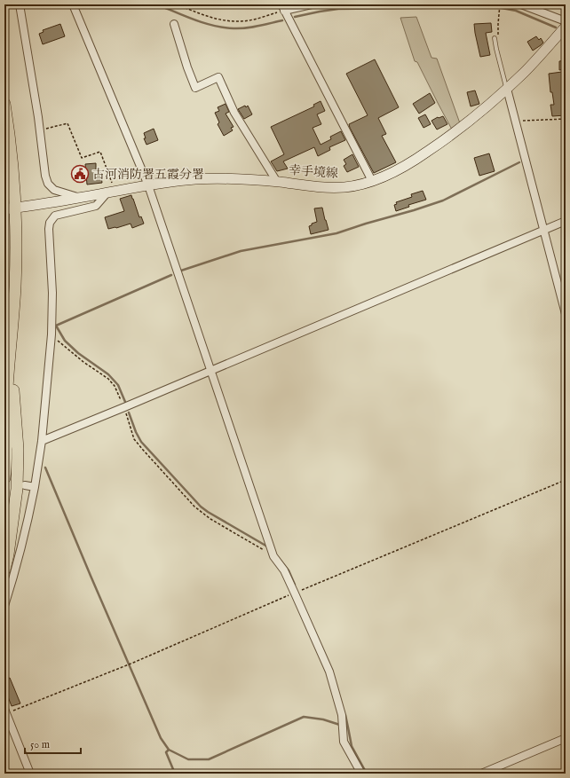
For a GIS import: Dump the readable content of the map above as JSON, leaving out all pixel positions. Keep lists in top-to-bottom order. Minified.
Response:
{"streets":{"main road":["幸手境線"]},"places":{"public building":["古河消防署五霞分署"]},"scale_bar":"50 m"}
